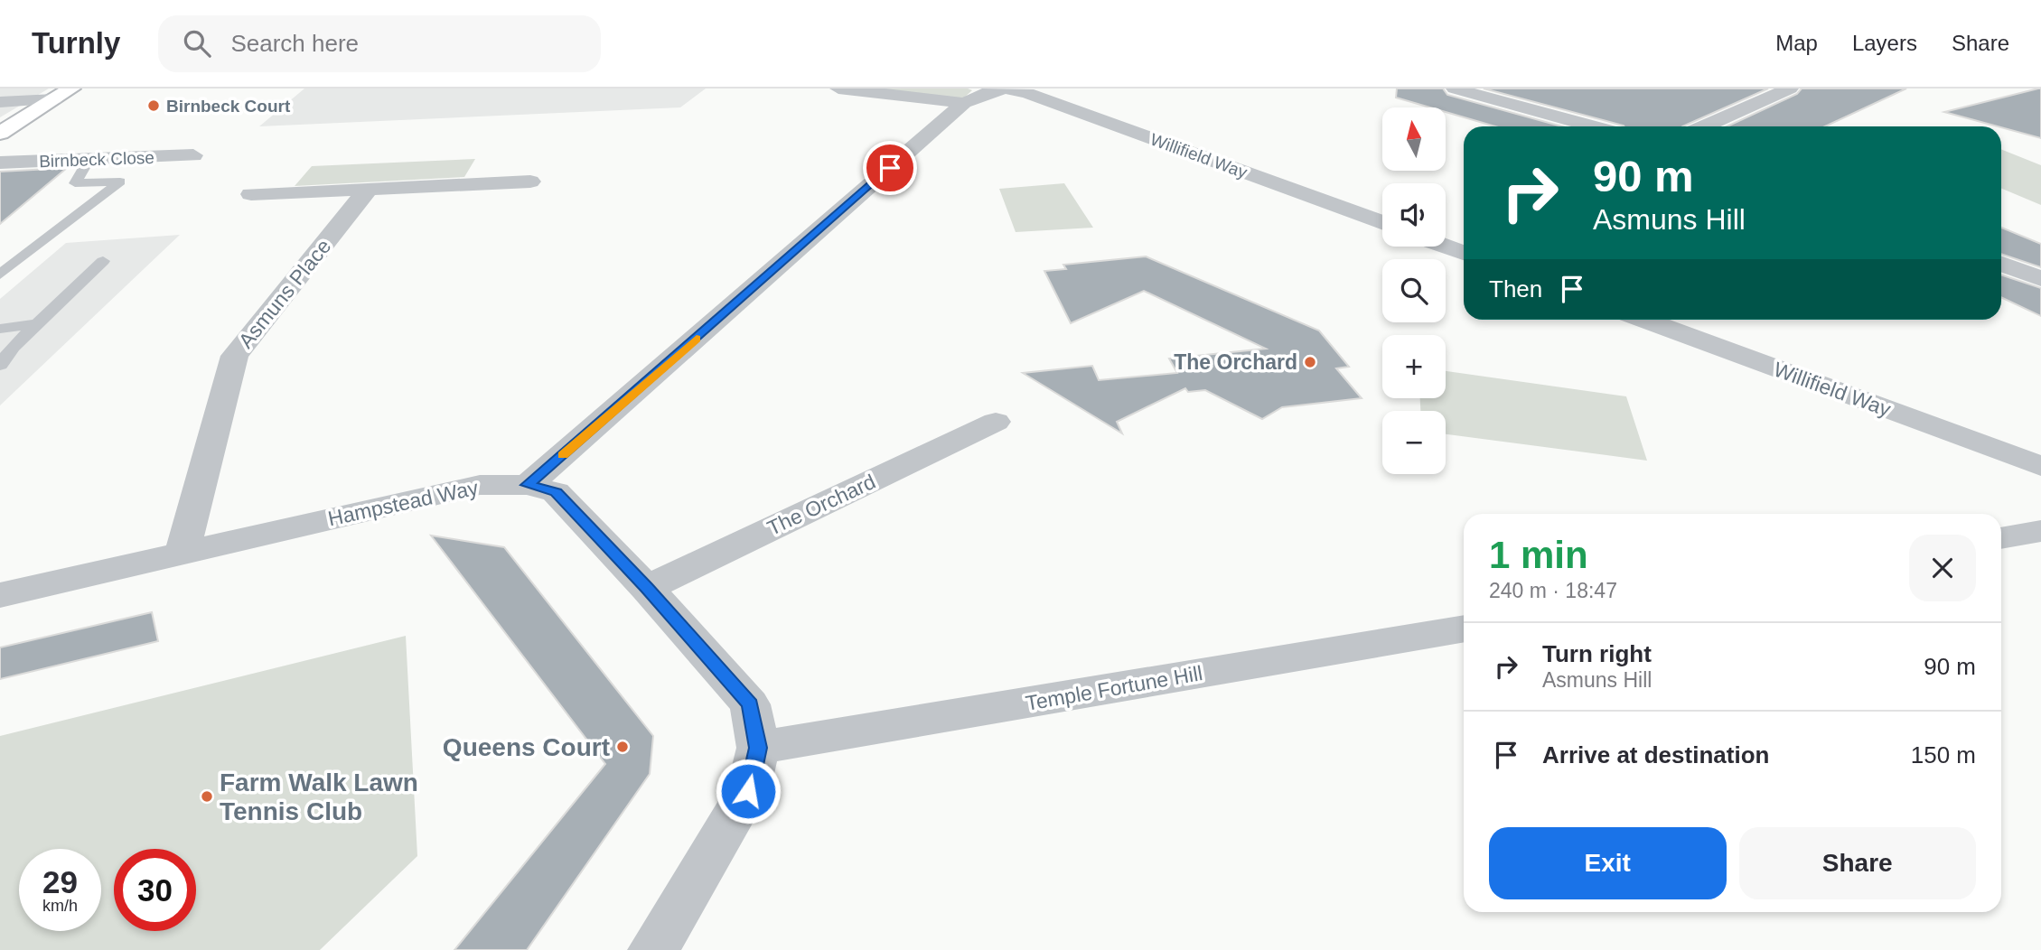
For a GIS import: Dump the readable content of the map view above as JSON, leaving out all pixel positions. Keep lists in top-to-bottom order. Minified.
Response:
{"streets":{"street":["Willifield Way","Birnbeck Close","Asmuns Place","Hampstead Way","The Orchard","Temple Fortune Hill"]},"crossings":[["Asmuns Place","Hampstead Way"],["Hampstead Way","The Orchard"],["Hampstead Way","Temple Fortune Hill"]],"places":["Birnbeck Court","The Orchard","Queens Court","Farm Walk Lawn Tennis Club"],"north":"top","page":{"header":"Turnly","search":"Search here","nav":["Map","Layers","Share"],"map_buttons":["+","−"],"turn":["90 m","Asmuns Hill"],"then":"Then","heading":["1 min","240 m · 18:47"],"list":[{"name":"Turn right","note":"Asmuns Hill","value":"90 m"},{"name":"Arrive at destination","value":"150 m"}],"buttons":["Exit","Share"],"speed":"29 km/h","limit":"30"}}
